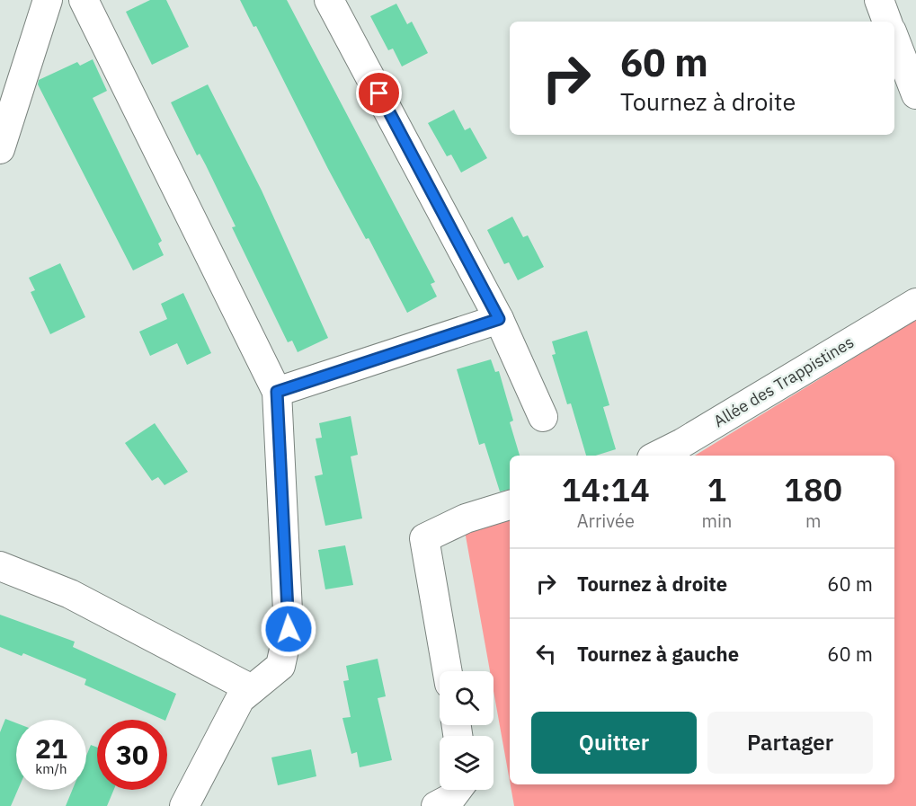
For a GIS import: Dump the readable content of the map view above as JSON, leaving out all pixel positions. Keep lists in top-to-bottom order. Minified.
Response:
{"streets":{"street":["Allée des Trappistines"]},"page":{"turn":["60 m","Tournez à droite"],"eta":["14:14","Arrivée","1","min","180","m"],"list":[{"name":"Tournez à droite","value":"60 m"},{"name":"Tournez à gauche","value":"60 m"}],"buttons":["Quitter","Partager"],"speed":"21 km/h","limit":"30"}}
